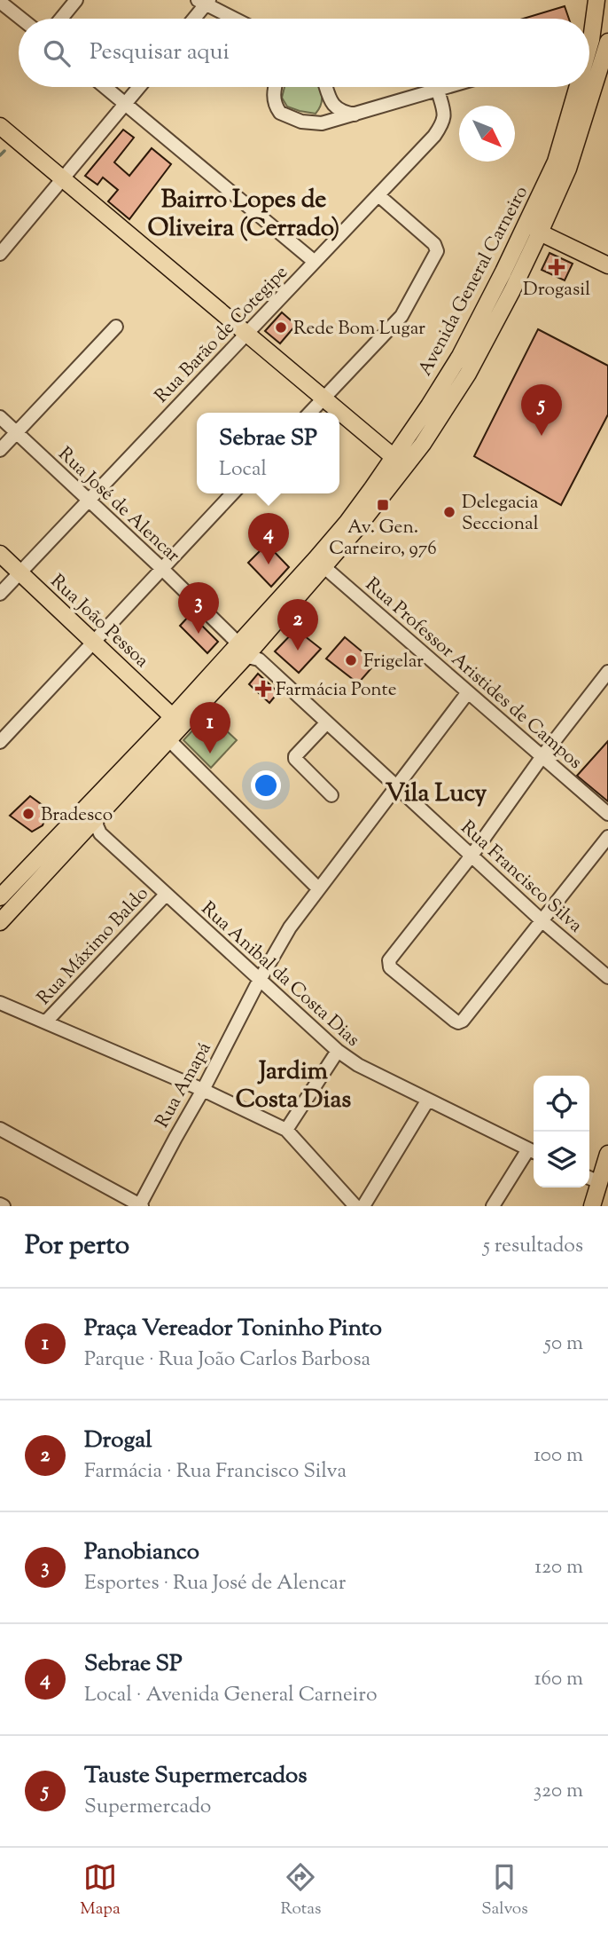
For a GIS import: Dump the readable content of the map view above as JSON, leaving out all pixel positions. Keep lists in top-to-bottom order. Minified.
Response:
{"streets":{"main road":["Avenida General Carneiro","Rua João Pessoa"],"street":["Rua Barão de Cotegipe","Rua José de Alencar","Rua Professor Aristides de Campos","Rua Francisco Silva","Rua Máximo Baldo","Rua Anibal da Costa Dias","Rua Amapá"]},"crossings":[["Avenida General Carneiro","Rua José de Alencar"],["Avenida General Carneiro","Rua João Pessoa"],["Avenida General Carneiro","Rua Professor Aristides de Campos"],["Avenida General Carneiro","Rua Francisco Silva"],["Avenida General Carneiro","Rua Anibal da Costa Dias"],["Rua Barão de Cotegipe","Rua José de Alencar"],["Rua Barão de Cotegipe","Rua João Pessoa"],["Rua José de Alencar","Rua Francisco Silva"],["Rua Professor Aristides de Campos","Rua Amapá"],["Rua Francisco Silva","Rua Amapá"],["Rua Máximo Baldo","Rua Anibal da Costa Dias"],["Rua Anibal da Costa Dias","Rua Amapá"]],"districts":["Bairro Lopes de Oliveira (Cerrado)","Vila Lucy","Jardim Costa Dias"],"places":{"health":["Drogasil","Farmácia Ponte"],"other":["Rede Bom Lugar","Delegacia Seccional","Frigelar","Bradesco"],"transit":["Av. Gen. Carneiro, 976"]},"north":"bottom right","page":{"search":"Pesquisar aqui","pins":["5","4","3","2","1"],"popup":["Sebrae SP","Local"],"heading":["Por perto","5 resultados"],"list":[{"mark":"1","name":"Praça Vereador Toninho Pinto","note":"Parque · Rua João Carlos Barbosa","value":"50 m"},{"mark":"2","name":"Drogal","note":"Farmácia · Rua Francisco Silva","value":"100 m"},{"mark":"3","name":"Panobianco","note":"Esportes · Rua José de Alencar","value":"120 m"},{"mark":"4","name":"Sebrae SP","note":"Local · Avenida General Carneiro","value":"160 m"},{"mark":"5","name":"Tauste Supermercados","note":"Supermercado","value":"320 m"}],"nav":["Mapa","Rotas","Salvos"]}}
